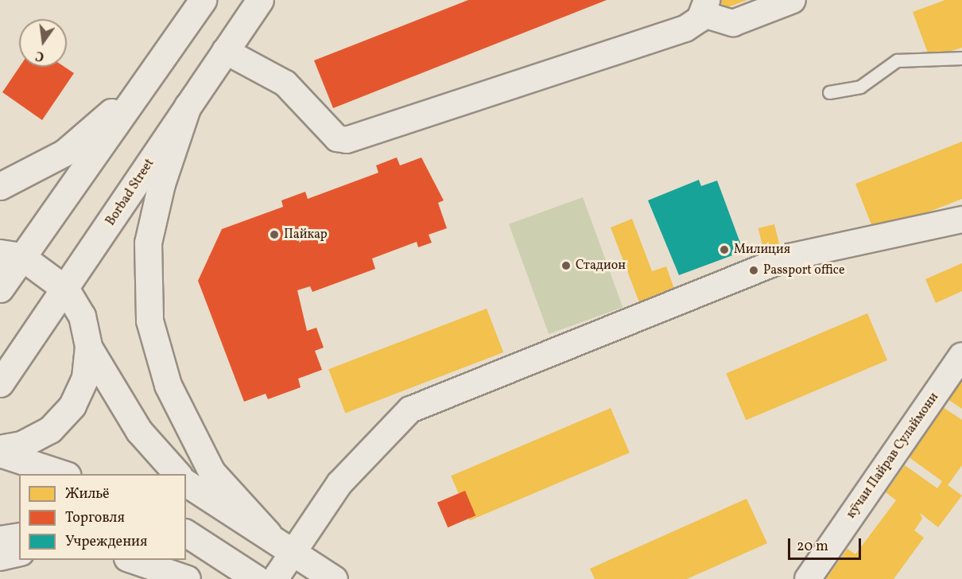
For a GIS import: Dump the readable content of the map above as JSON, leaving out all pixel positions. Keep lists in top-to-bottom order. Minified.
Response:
{"streets":{"main road":["Borbad Street"],"street":["кӯчаи Пайрав Сулаймони"]},"places":["Пайкар","Милиция","Стадион","Passport office"],"legend":["Жильё","Торговля","Учреждения"],"scale_bar":"20 m","north":"bottom"}
